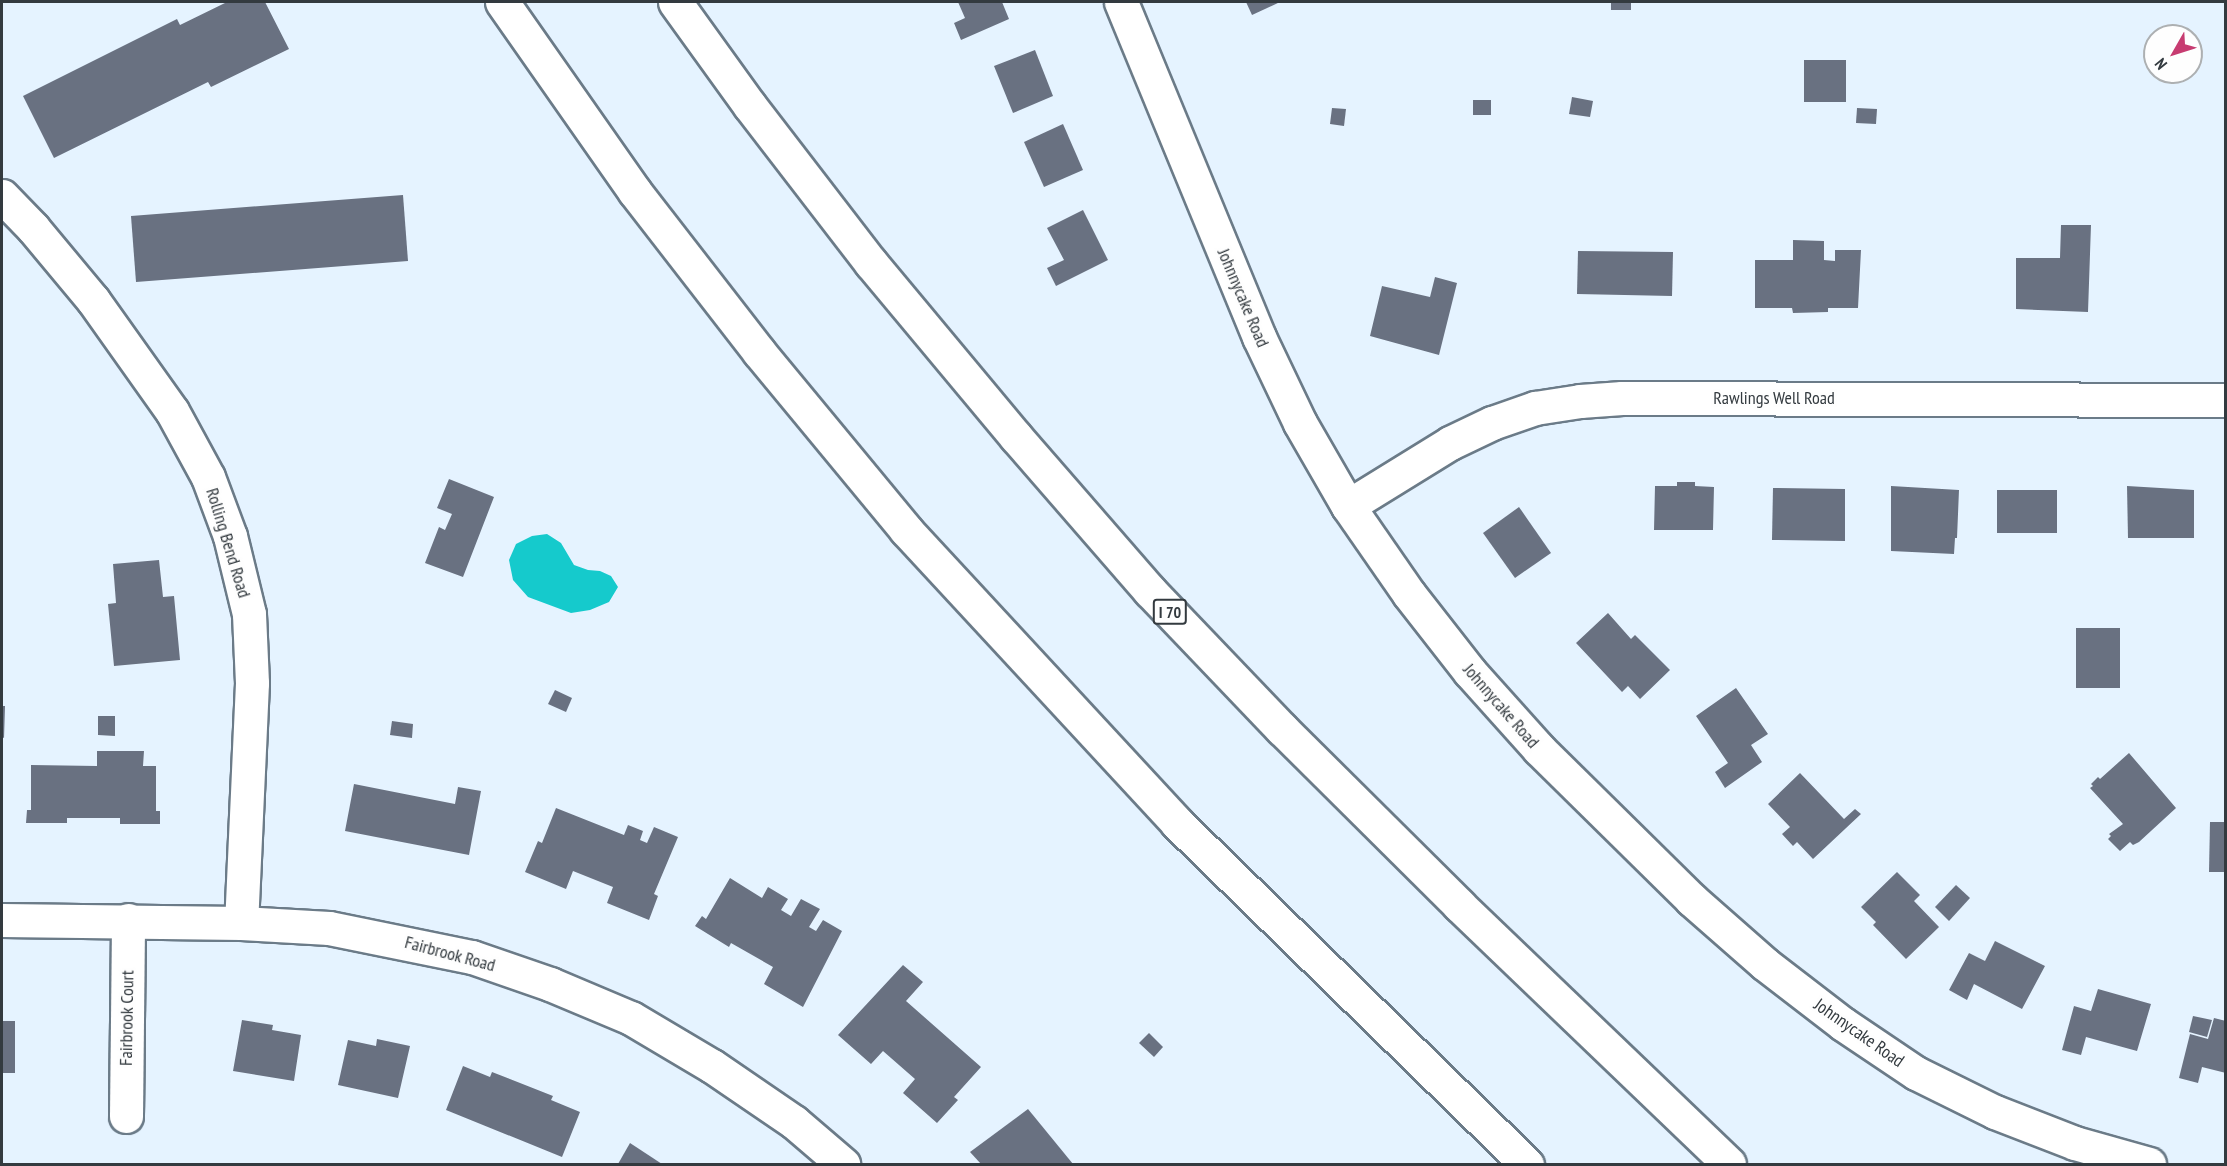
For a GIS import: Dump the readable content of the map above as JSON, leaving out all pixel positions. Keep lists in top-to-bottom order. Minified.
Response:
{"streets":{"main road":["Johnnycake Road","Rawlings Well Road","Rolling Bend Road","I 70","Fairbrook Road","Fairbrook Court"]},"crossings":[["Johnnycake Road","Rawlings Well Road"],["Rolling Bend Road","Fairbrook Road"],["Fairbrook Road","Fairbrook Court"]],"north":"bottom left"}
